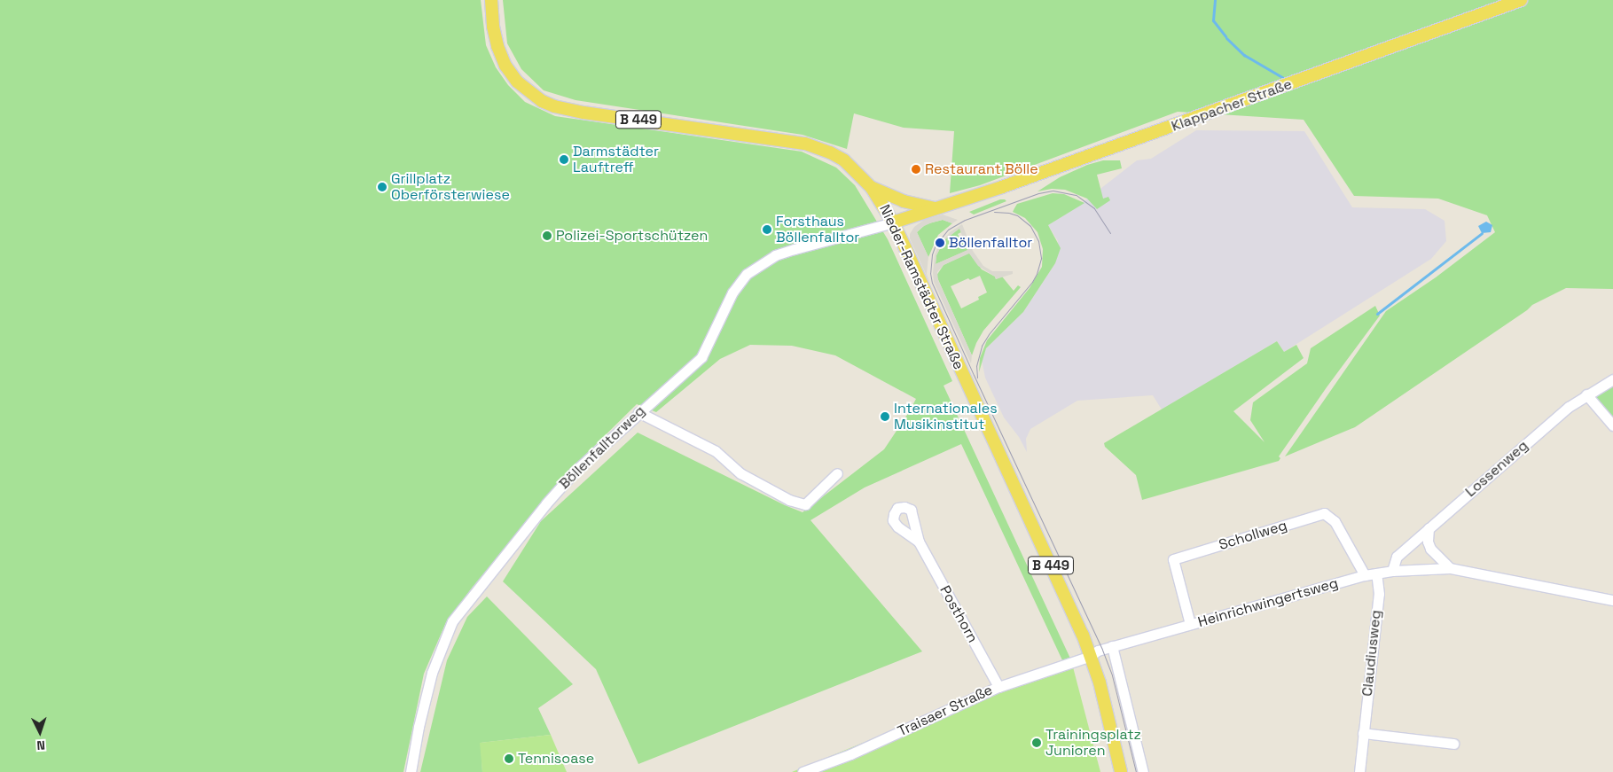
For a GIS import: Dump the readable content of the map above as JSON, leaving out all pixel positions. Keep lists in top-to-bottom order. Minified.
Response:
{"streets":{"main road":["Klappacher Straße","B 449","Nieder-Ramstädter Straße"],"street":["Böllenfalltorweg","Lossenweg","Schollweg","Heinrichwingertsweg","Posthorn","Claudiusweg","Traisaer Straße"]},"crossings":[["Klappacher Straße","Nieder-Ramstädter Straße"],["Klappacher Straße","Böllenfalltorweg"],["Nieder-Ramstädter Straße","Böllenfalltorweg"],["Nieder-Ramstädter Straße","Heinrichwingertsweg"],["Nieder-Ramstädter Straße","Traisaer Straße"],["Lossenweg","Heinrichwingertsweg"],["Schollweg","Heinrichwingertsweg"],["Heinrichwingertsweg","Claudiusweg"],["Heinrichwingertsweg","Traisaer Straße"],["Posthorn","Traisaer Straße"]],"places":["Darmstädter Lauftreff","Restaurant Bölle","Grillplatz Oberförsterwiese","Forsthaus Böllenfalltor","Polizei-Sportschützen","Böllenfalltor","Internationales Musikinstitut","Trainingsplatz Junioren","Tennisoase"],"north":"bottom"}
